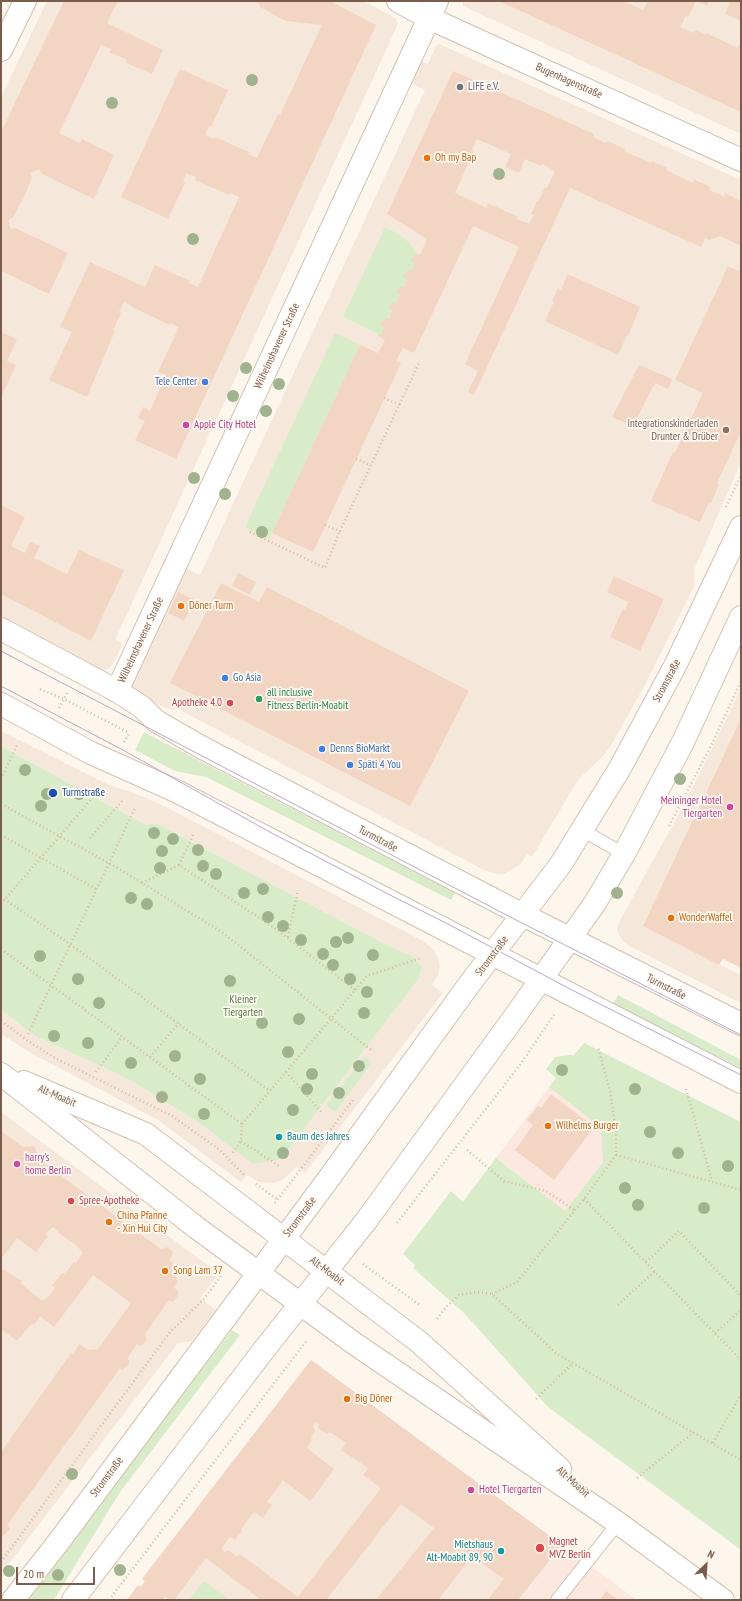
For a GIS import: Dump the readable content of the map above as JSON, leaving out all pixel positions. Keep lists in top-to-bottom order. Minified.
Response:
{"streets":{"main road":["Bugenhagenstraße","Wilhelmshavener Straße","Stromstraße","Turmstraße","Alt-Moabit"]},"crossings":[["Bugenhagenstraße","Wilhelmshavener Straße"],["Wilhelmshavener Straße","Turmstraße"],["Stromstraße","Turmstraße"],["Stromstraße","Alt-Moabit"]],"parks":["Kleiner Tiergarten"],"places":["LIFE e.V.","Oh my Bap","Tele Center","Apple City Hotel","Integrationskinderladen Drunter & Drüber","Döner Turm","Go Asia","all inclusive Fitness Berlin-Moabit","Apotheke 4.0","Denns BioMarkt","Späti 4 You","Turmstraße","Meininger Hotel Tiergarten","WonderWaffel","Wilhelms Burger","Baum des Jahres","harry's home Berlin","Spree-Apotheke","China Pfanne - Xin Hui City","Song Lam 37","Big Döner","Hotel Tiergarten","Magnet MVZ Berlin","Mietshaus Alt-Moabit 89, 90"],"scale_bar":"20 m","north":"top right"}
